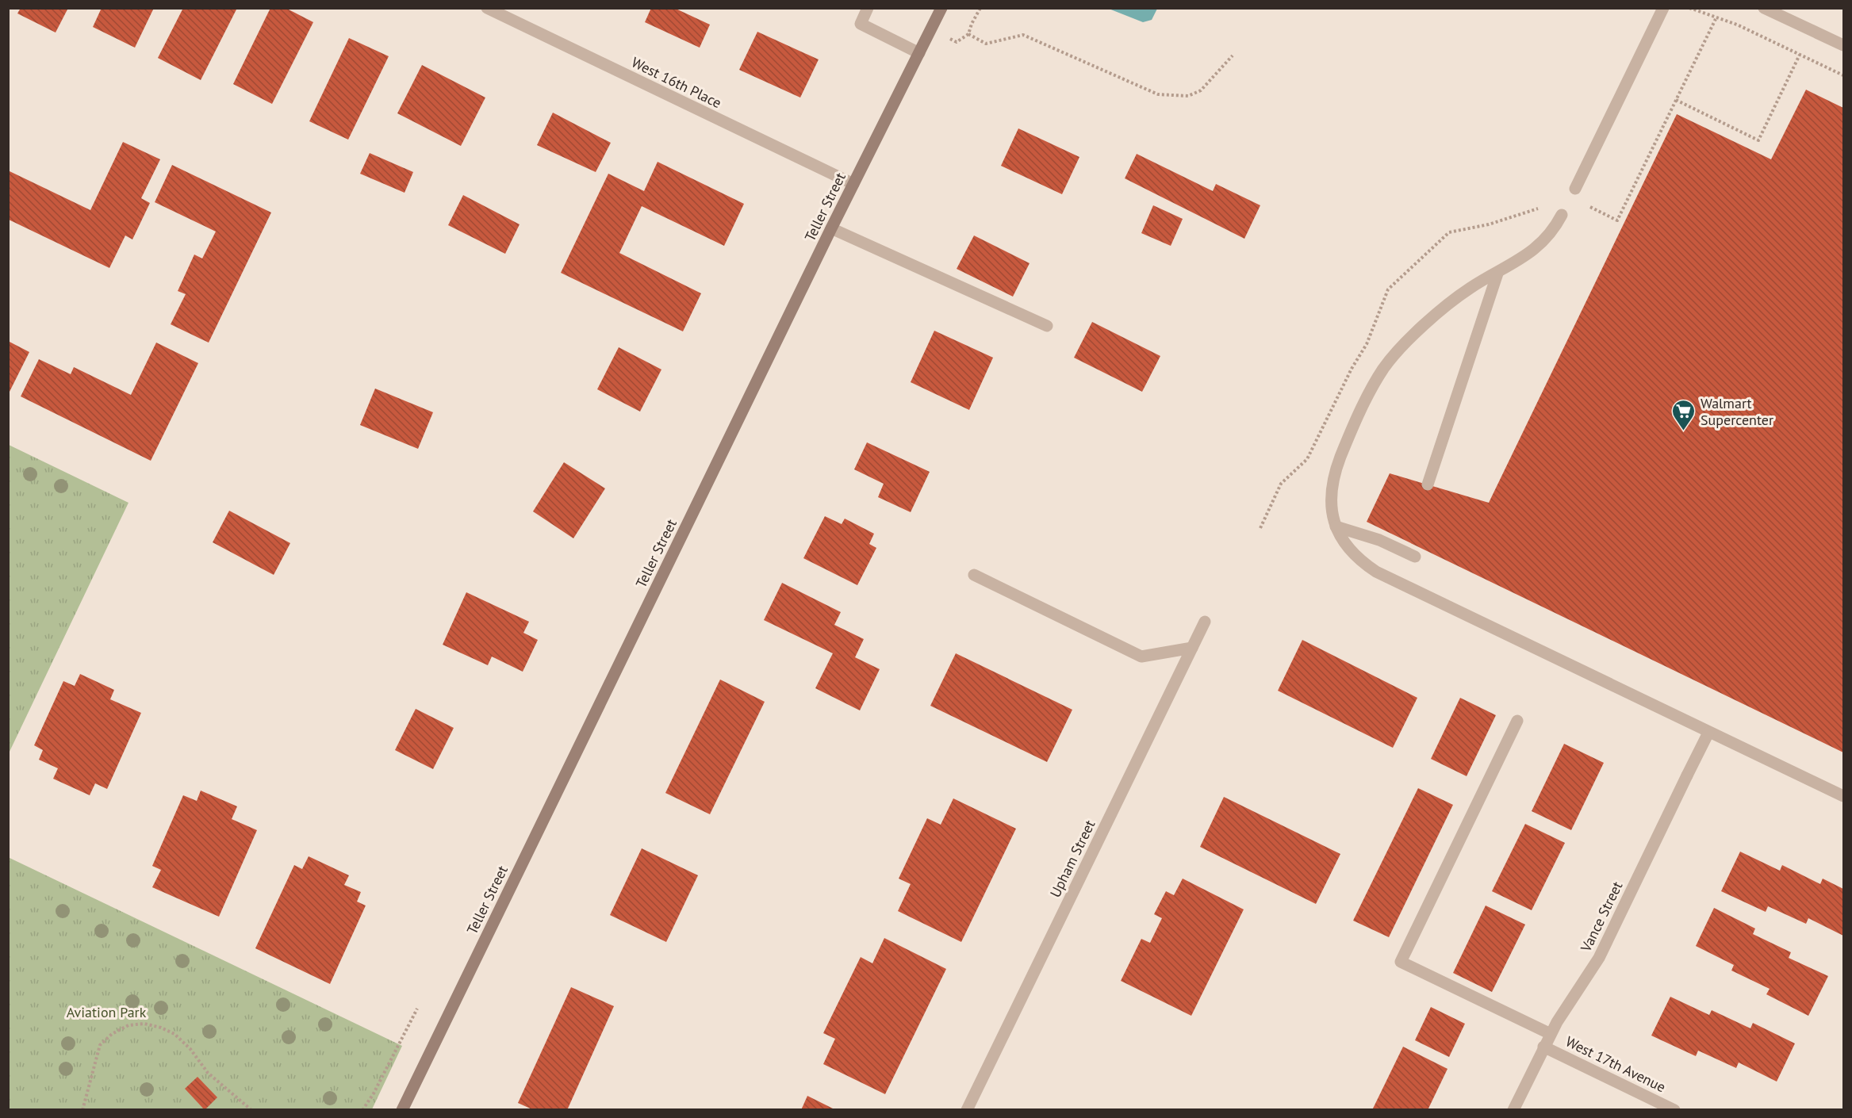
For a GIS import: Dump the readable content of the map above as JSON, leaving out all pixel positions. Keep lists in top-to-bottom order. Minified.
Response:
{"streets":{"street":["West 16th Place","Teller Street","Upham Street","Vance Street","West 17th Avenue"]},"crossings":[["West 16th Place","Teller Street"],["Vance Street","West 17th Avenue"]],"parks":["Aviation Park"],"places":{"supermarket":["Walmart Supercenter"]}}
